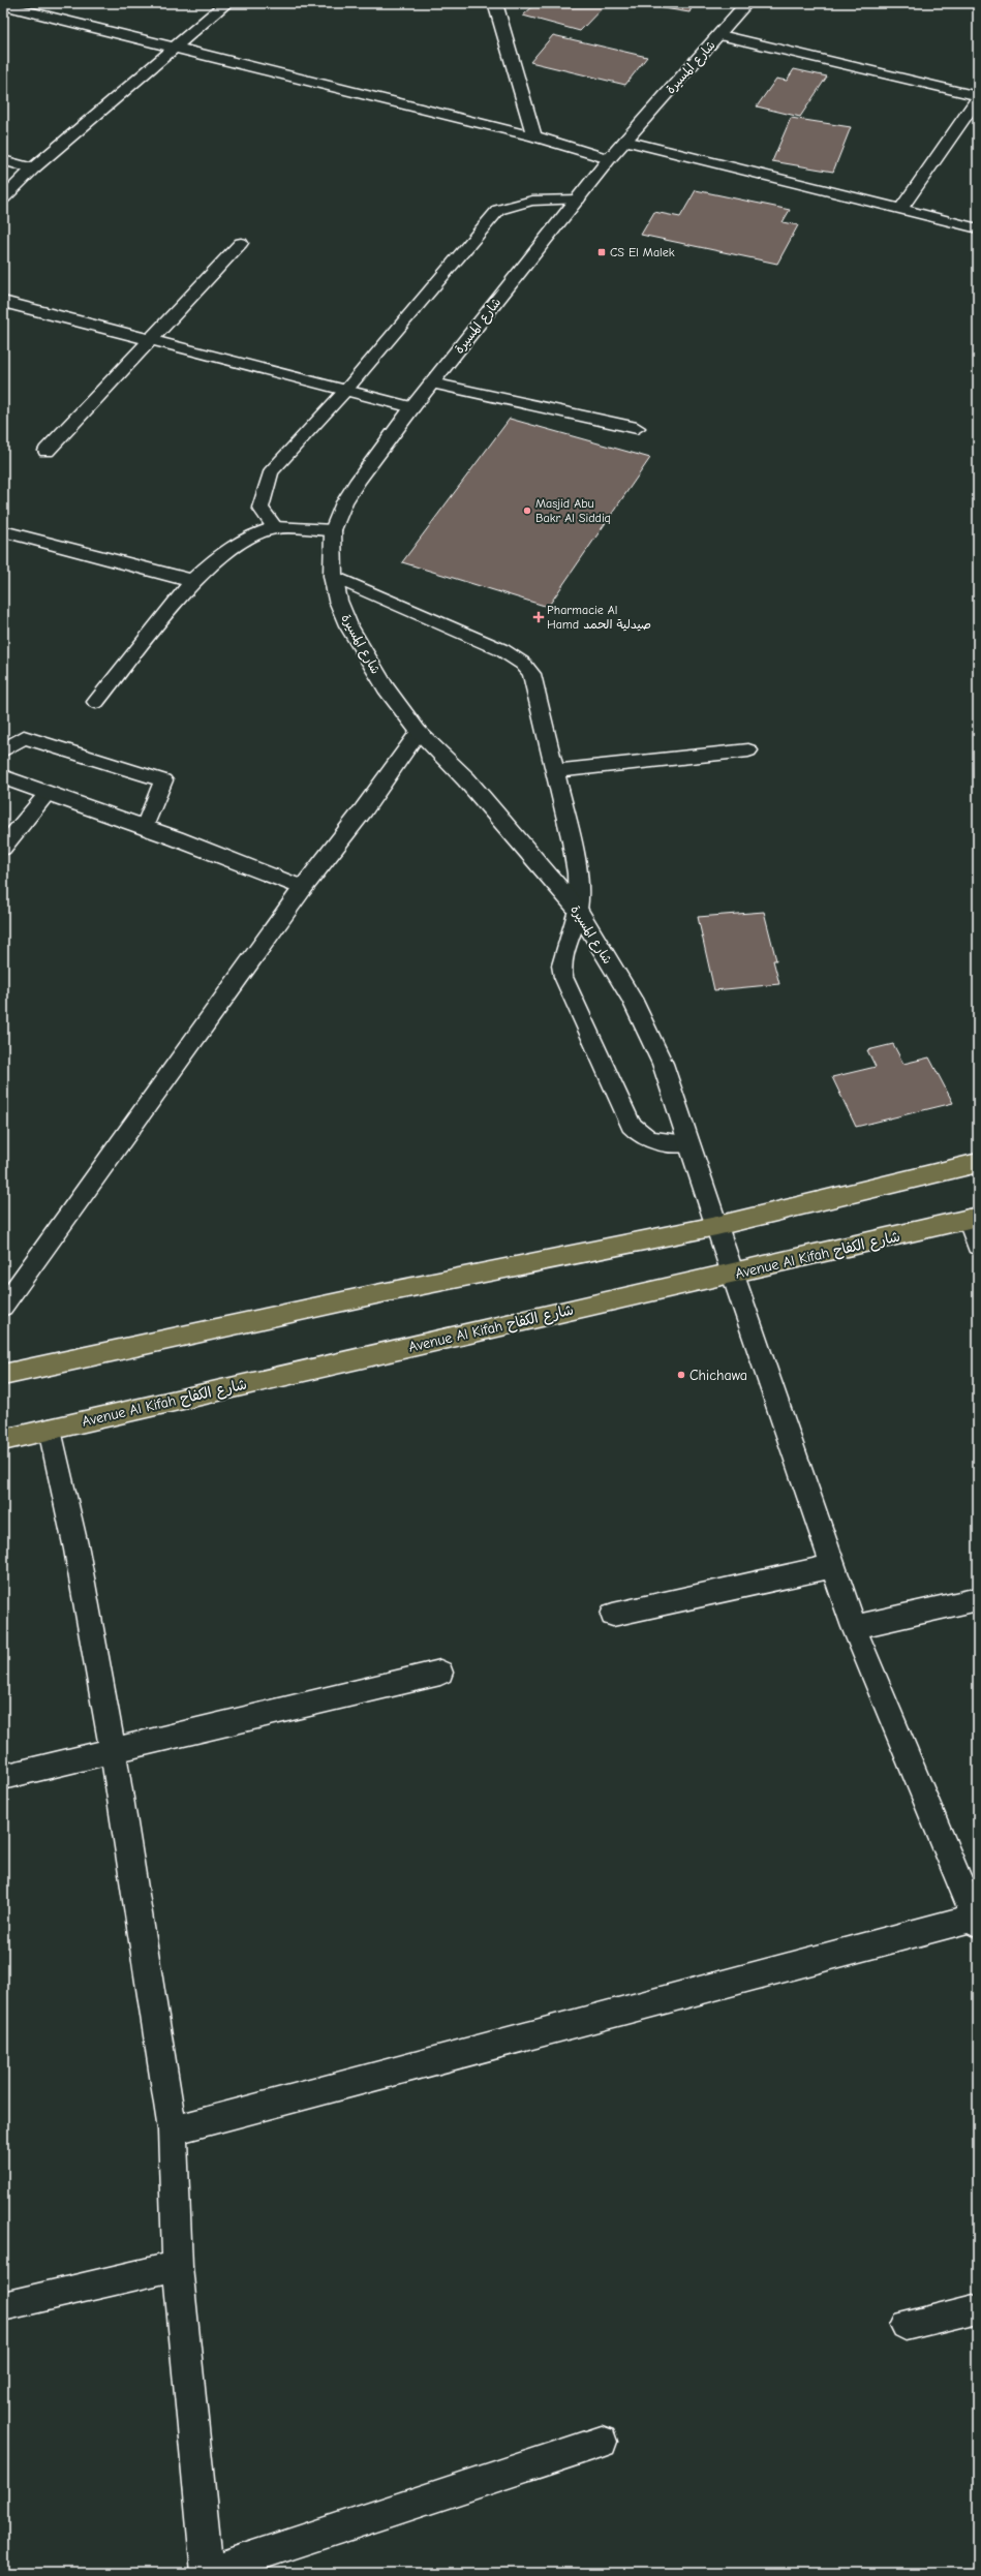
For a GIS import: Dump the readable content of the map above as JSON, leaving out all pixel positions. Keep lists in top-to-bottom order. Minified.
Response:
{"streets":{"main road":["Avenue Al Kifah شارع الكفاح"],"street":["شارع المسيرة"]},"crossings":[["شارع المسيرة","Avenue Al Kifah شارع الكفاح"]],"places":{"transit":["CS El Malek"],"other":["Masjid Abu Bakr Al Siddiq","Chichawa"],"health":["Pharmacie Al Hamd صيدلية الحمد"]}}
